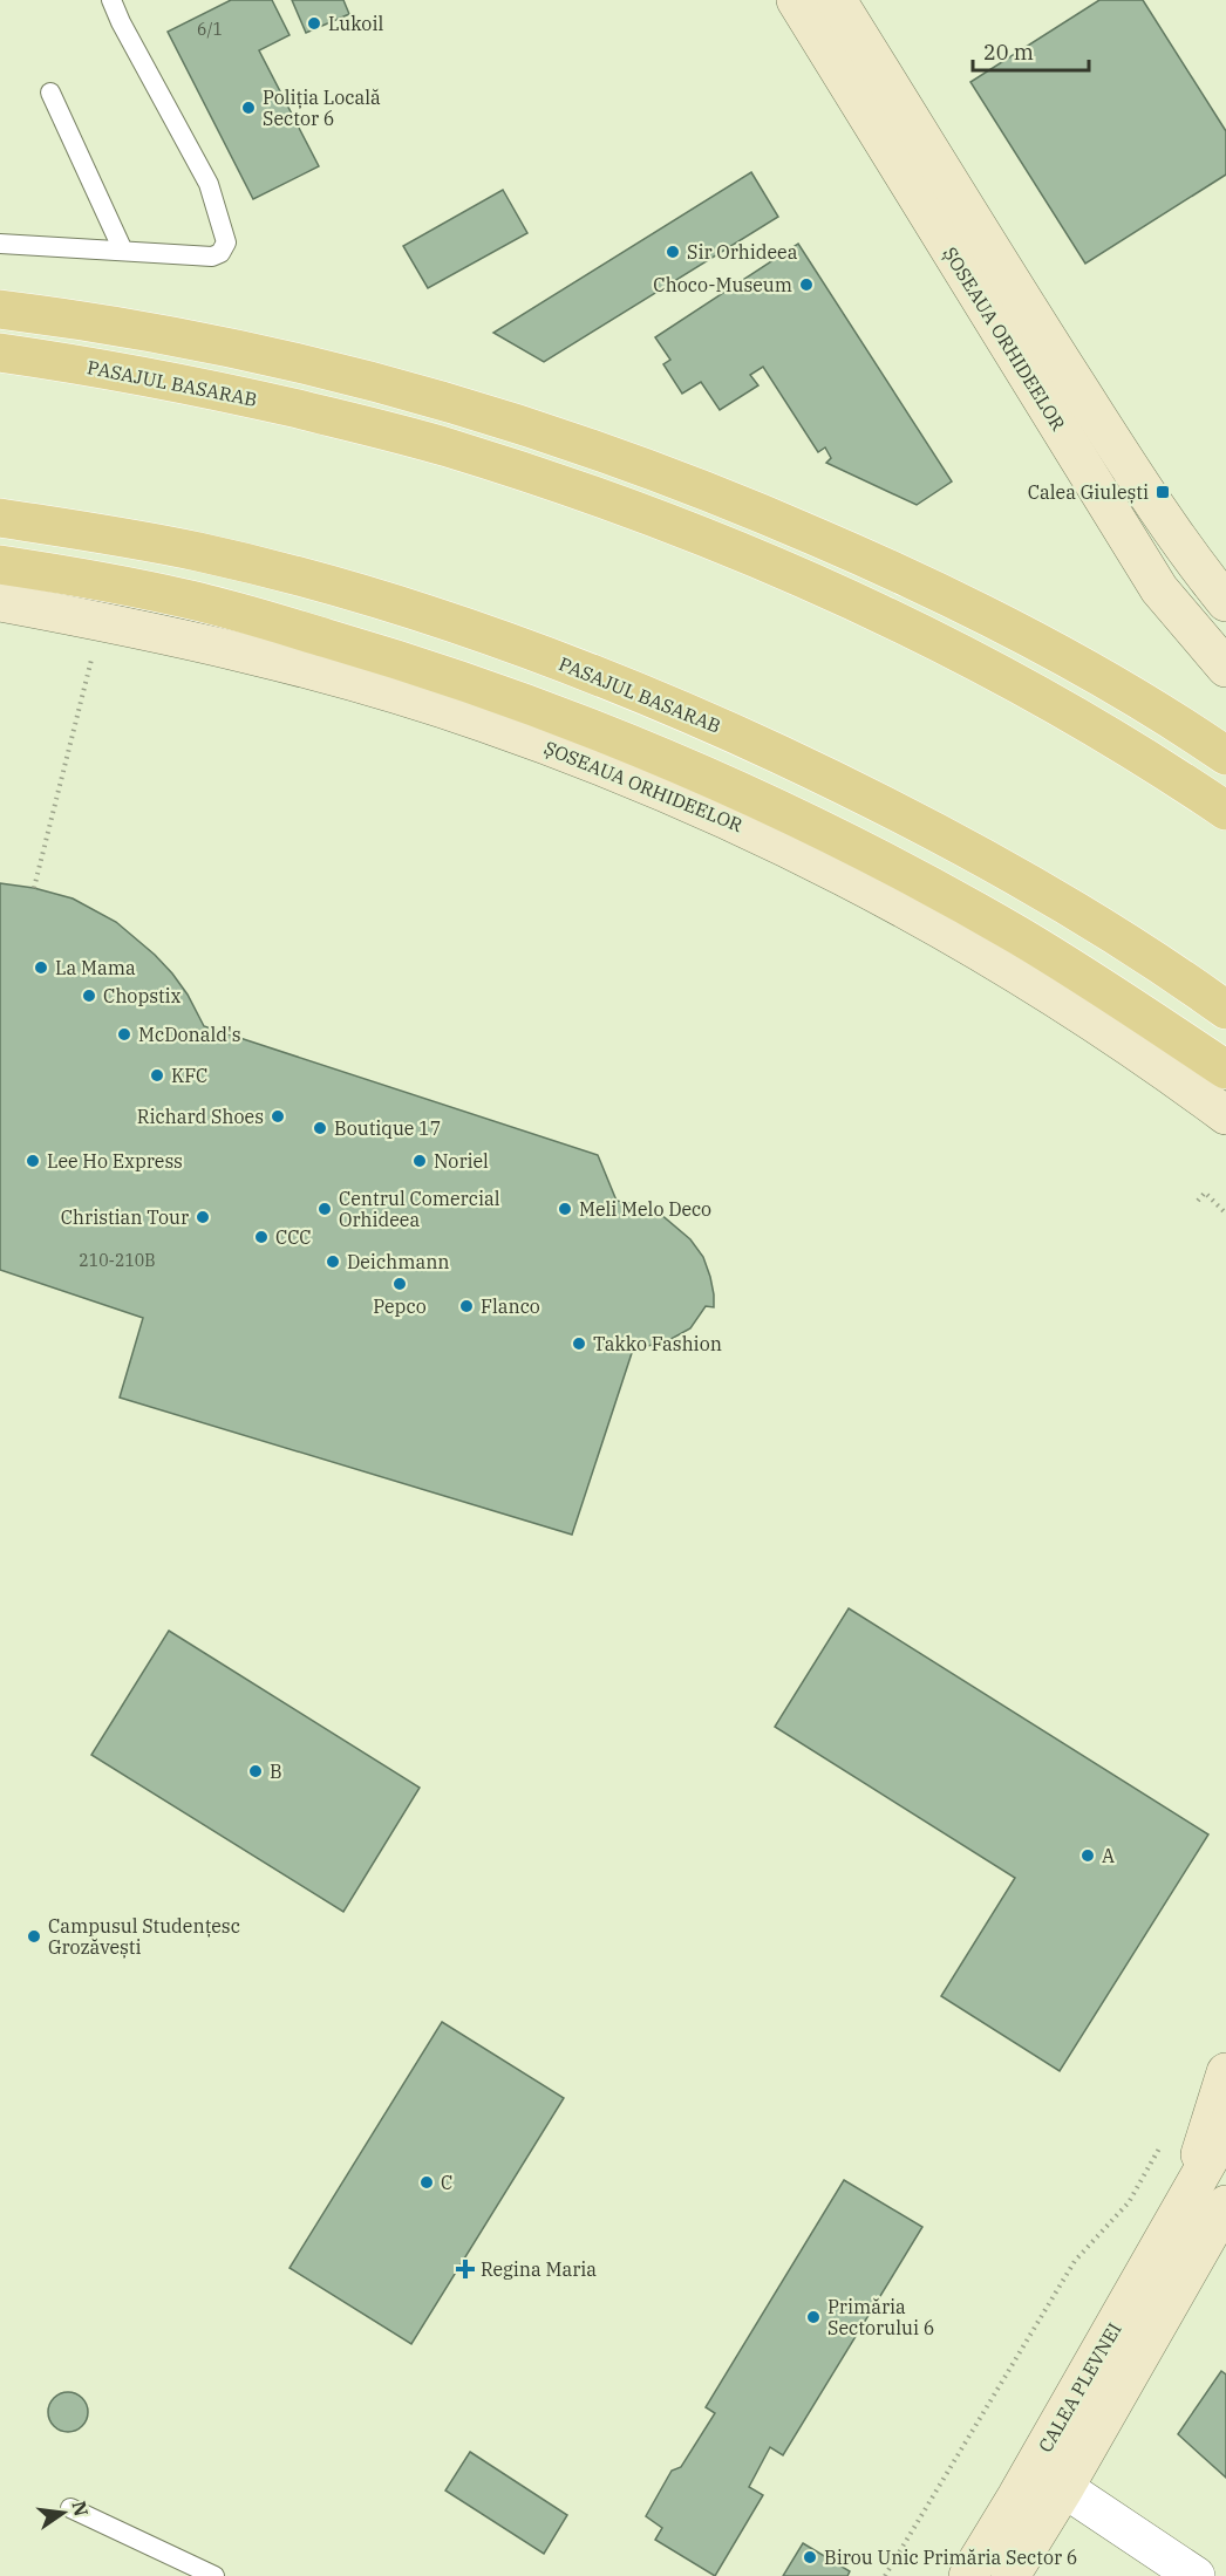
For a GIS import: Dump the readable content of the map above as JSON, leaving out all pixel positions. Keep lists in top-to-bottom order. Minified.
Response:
{"streets":{"main road":["ȘOSEAUA ORHIDEELOR","PASAJUL BASARAB","CALEA PLEVNEI"]},"places":{"other":["Lukoil","Poliția Locală Sector 6","Sir Orhideea","Choco-Museum","La Mama","Chopstix","McDonald's","KFC","Richard Shoes","Boutique 17","Lee Ho Express","Noriel","Centrul Comercial Orhideea","Meli Melo Deco","Christian Tour","CCC","Deichmann","Pepco","Flanco","Takko Fashion","B","A","Campusul Studențesc Grozăvești","C","Primăria Sectorului 6","Birou Unic Primăria Sector 6"],"transit":["Calea Giulești"],"health":["Regina Maria"]},"house_numbers":["6/1","210-210B"],"scale_bar":"20 m","north":"right"}
